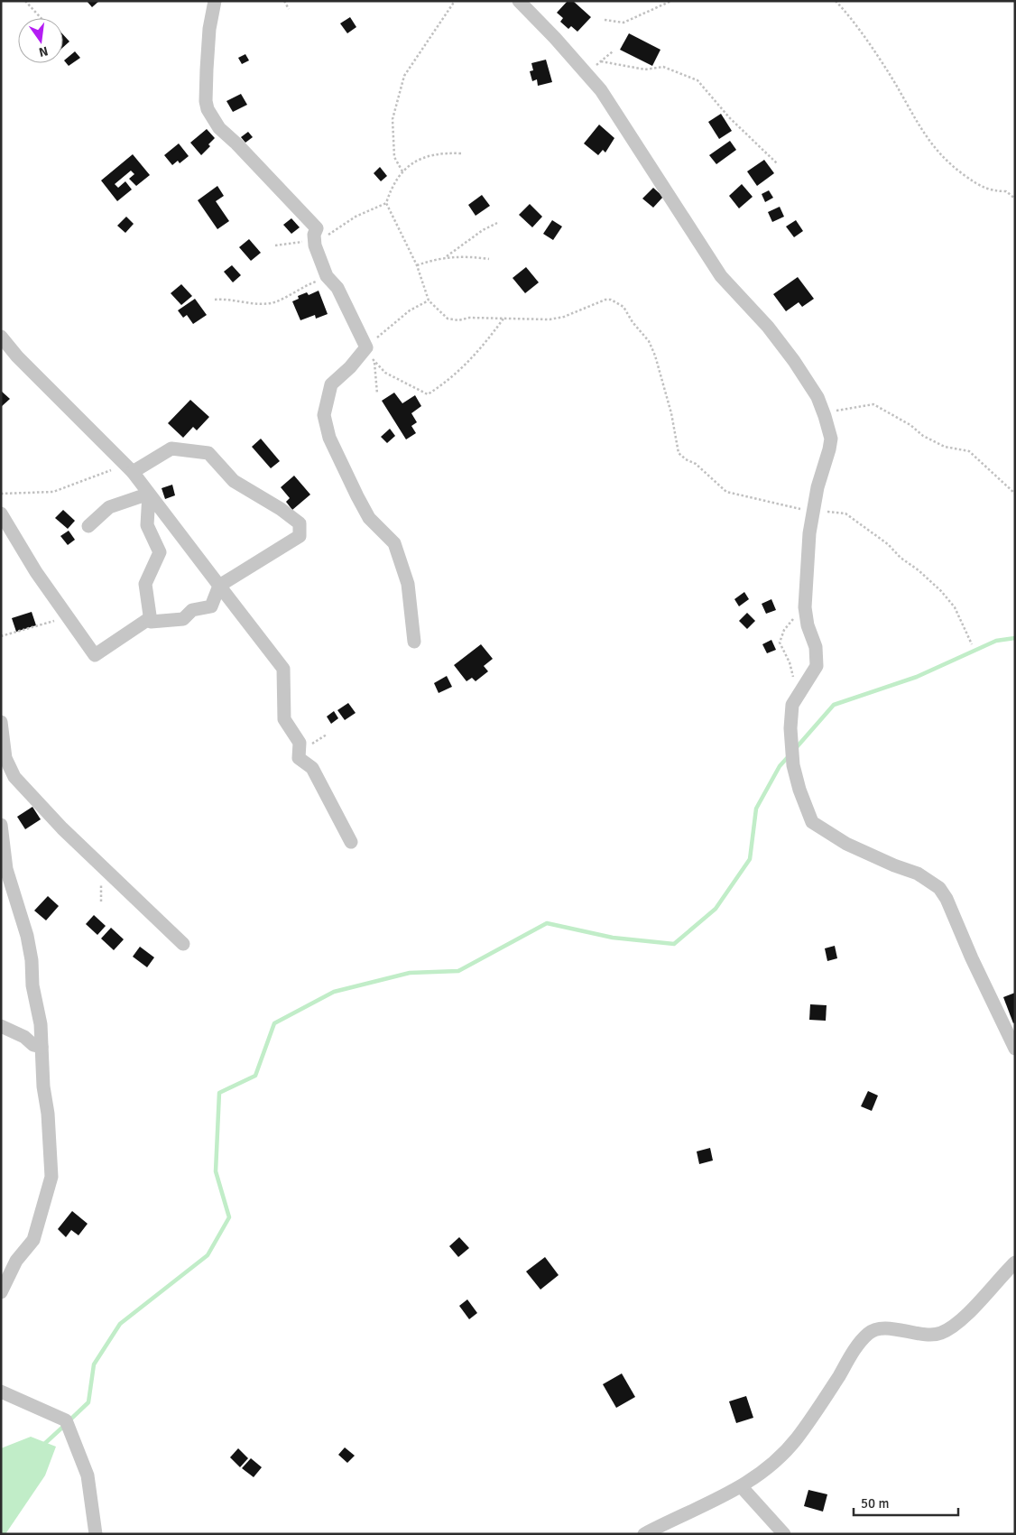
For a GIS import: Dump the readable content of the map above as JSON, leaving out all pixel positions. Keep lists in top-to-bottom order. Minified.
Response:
{"scale_bar":"50 m","north":"bottom"}
